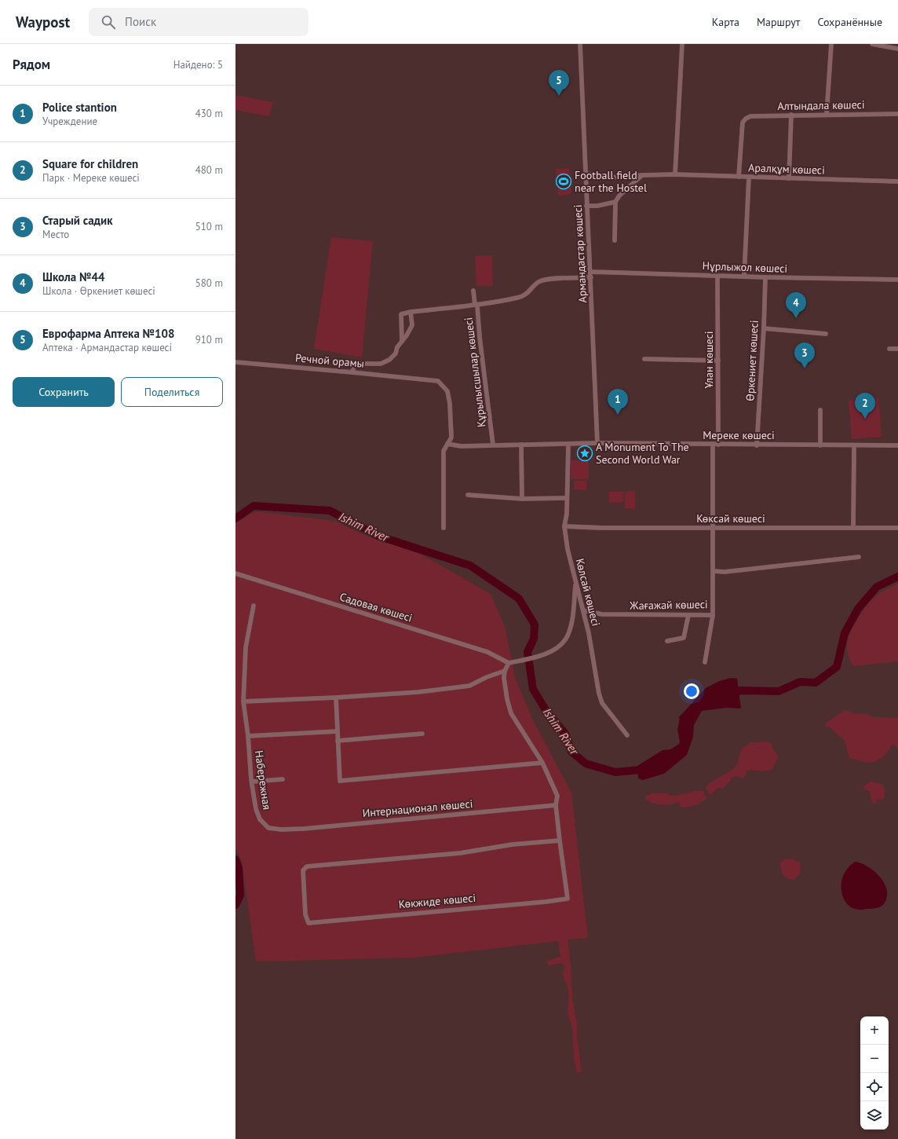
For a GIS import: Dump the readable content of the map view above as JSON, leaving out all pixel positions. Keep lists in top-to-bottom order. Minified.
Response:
{"streets":{"street":["Алтындала көшесі","Аралқұм көшесі","Армандастар көшесі","Нұрлыжол көшесі","Ұлан көшесі","Речной орамы","Өркениет көшесі","Құрылысшылар көшесі","Мереке көшесі","Көксай көшесі","Көлсай көшесі","Жағажай көшесі","Садовая көшесі","Набережная","Интернационал көшесі","Көкжиде көшесі"]},"crossings":[["Алтындала көшесі","Аралқұм көшесі"],["Аралқұм көшесі","Армандастар көшесі"],["Армандастар көшесі","Нұрлыжол көшесі"],["Армандастар көшесі","Құрылысшылар көшесі"],["Армандастар көшесі","Мереке көшесі"],["Нұрлыжол көшесі","Ұлан көшесі"],["Нұрлыжол көшесі","Өркениет көшесі"],["Ұлан көшесі","Мереке көшесі"],["Речной орамы","Мереке көшесі"],["Өркениет көшесі","Мереке көшесі"],["Құрылысшылар көшесі","Мереке көшесі"],["Мереке көшесі","Көлсай көшесі"],["Көксай көшесі","Көлсай көшесі"],["Көксай көшесі","Жағажай көшесі"],["Көлсай көшесі","Жағажай көшесі"],["Набережная","Интернационал көшесі"]],"water":["Ishim River"],"places":{"sports":["Football field near the Hostel"],"place":["A Monument To The Second World War"]},"page":{"header":"Waypost","search":"Поиск","nav":["Карта","Маршрут","Сохранённые"],"heading":["Рядом","Найдено: 5"],"pins":["5","4","3","1","2"],"list":[{"mark":"1","name":"Police stantion","note":"Учреждение","value":"430 m"},{"mark":"2","name":"Square for children","note":"Парк · Мереке көшесі","value":"480 m"},{"mark":"3","name":"Старый садик","note":"Место","value":"510 m"},{"mark":"4","name":"Школа №44","note":"Школа · Өркениет көшесі","value":"580 m"},{"mark":"5","name":"Еврофарма Аптека №108","note":"Аптека · Армандастар көшесі","value":"910 m"}],"buttons":["Сохранить","Поделиться"],"map_buttons":["+","−"]}}
